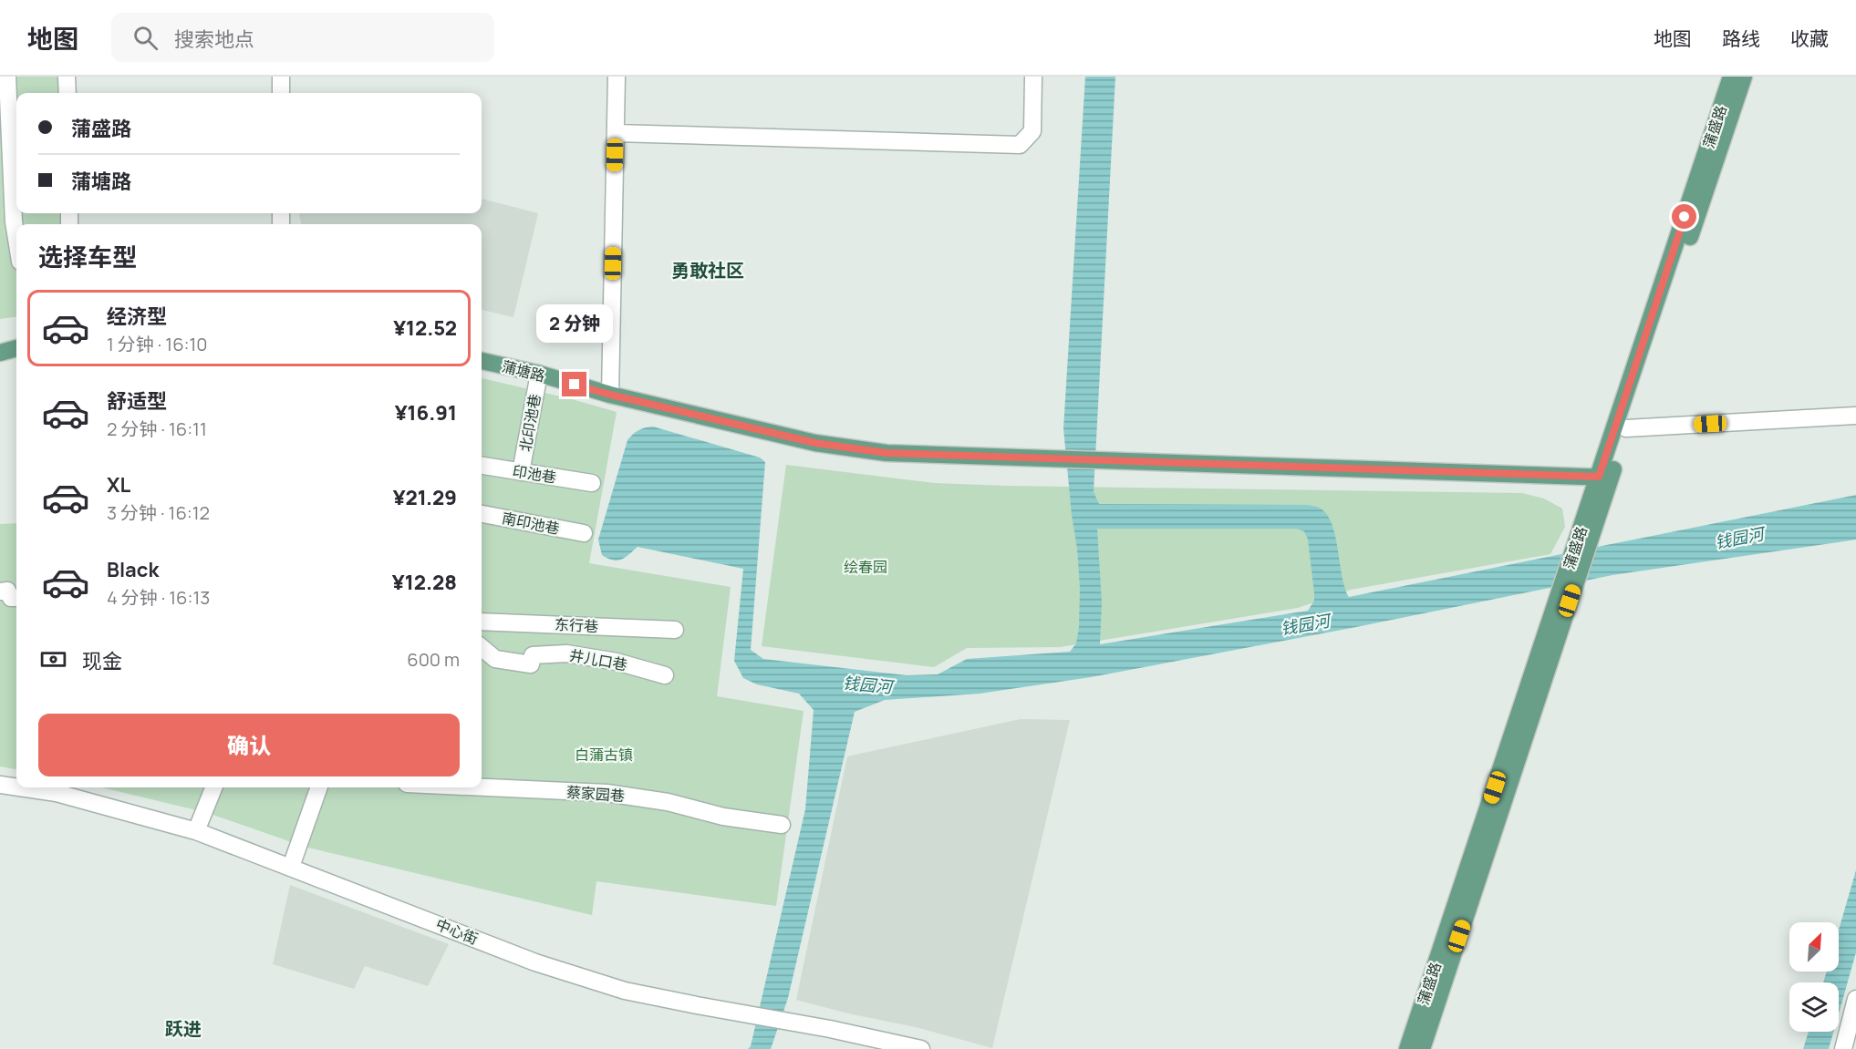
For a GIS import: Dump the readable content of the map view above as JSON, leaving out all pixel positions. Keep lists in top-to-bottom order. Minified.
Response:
{"streets":{"main road":["蒲盛路","蒲塘路"],"street":["北印池巷","印池巷","南印池巷","东行巷","井儿口巷","蔡家园巷","中心街"]},"crossings":[["蒲盛路","蒲塘路"],["蒲塘路","北印池巷"],["北印池巷","印池巷"]],"districts":["勇敢社区","跃进"],"water":["钱园河"],"parks":["绘春园","白蒲古镇"],"north":"top right","page":{"header":"地图","search":"搜索地点","nav":["地图","路线","收藏"],"banner":["蒲盛路","蒲塘路"],"heading":"选择车型","list":[{"name":"经济型","note":"1 分钟 · 16:10","value":"¥12.52"},{"name":"舒适型","note":"2 分钟 · 16:11","value":"¥16.91"},{"name":"XL","note":"3 分钟 · 16:12","value":"¥21.29"},{"name":"Black","note":"4 分钟 · 16:13","value":"¥12.28"}],"bubble":"2 分钟","pay":["现金","600 m"],"buttons":"确认"}}
